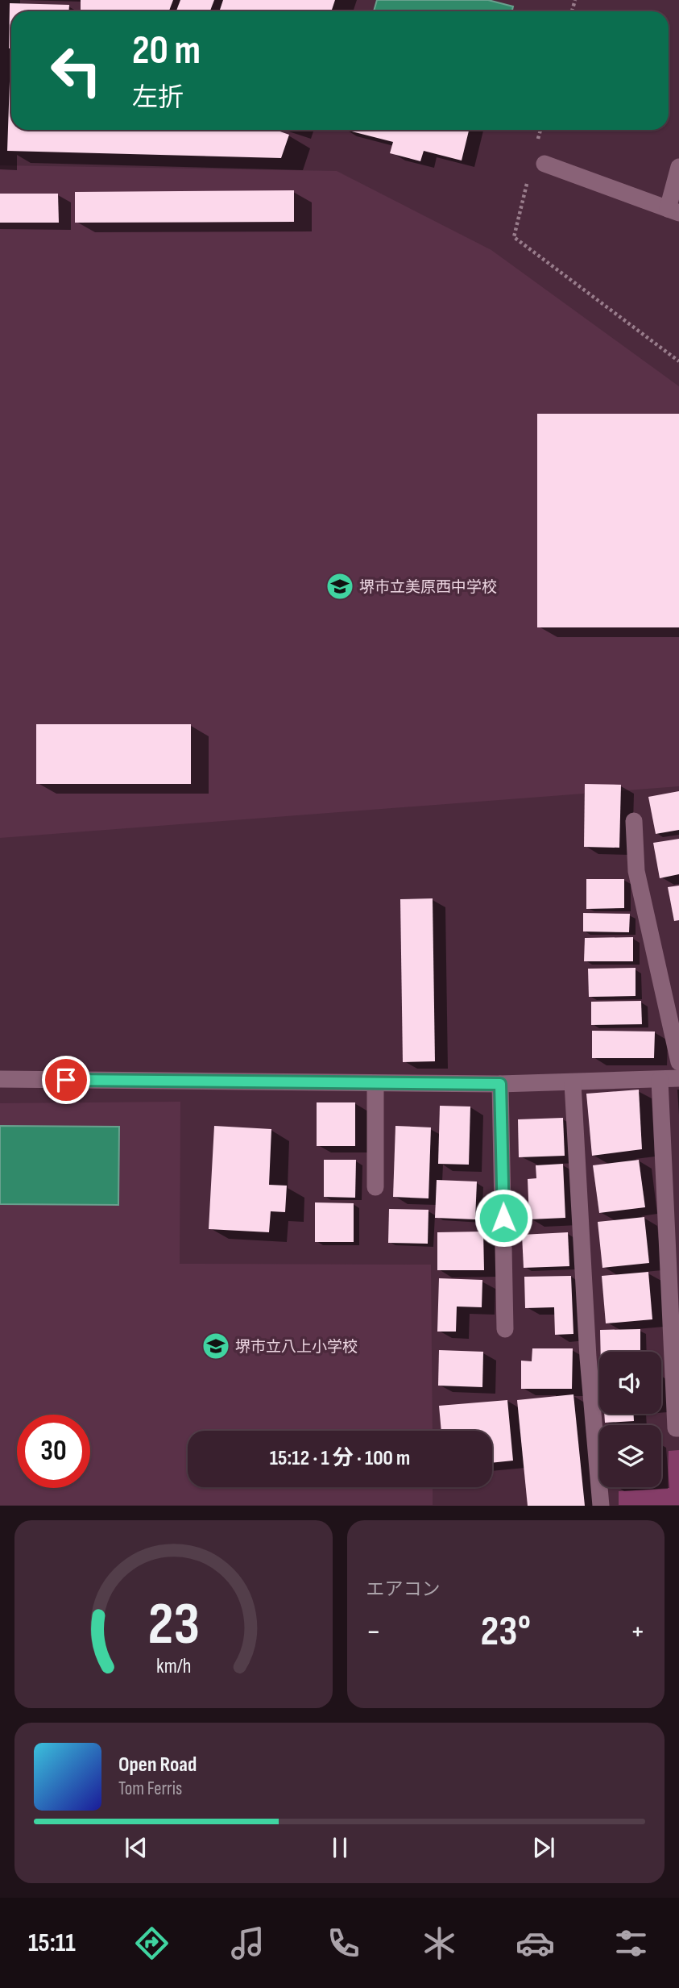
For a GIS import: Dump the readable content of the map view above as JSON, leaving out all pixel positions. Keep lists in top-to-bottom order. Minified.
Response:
{"places":{"school or university":["堺市立美原西中学校","堺市立八上小学校"]},"page":{"turn":["20 m","左折"],"limit":"30","trip":"15:12 · 1 分 · 100 m","tile":"エアコン","heat":["−","23°","+"],"song":["Open Road","Tom Ferris"],"tabs":"15:11","gauge":["23","km/h"]}}
